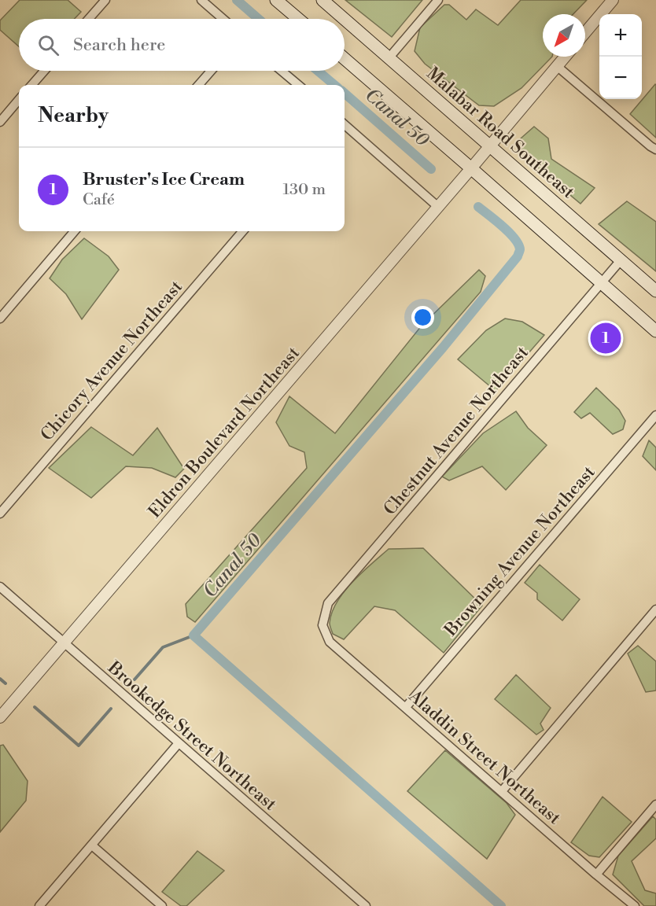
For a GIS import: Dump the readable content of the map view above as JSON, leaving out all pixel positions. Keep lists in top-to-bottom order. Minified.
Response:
{"streets":{"main road":["Malabar Road Southeast"],"street":["Chicory Avenue Northeast","Chestnut Avenue Northeast","Eldron Boulevard Northeast","Browning Avenue Northeast","Brookedge Street Northeast","Aladdin Street Northeast"]},"crossings":[["Malabar Road Southeast","Chestnut Avenue Northeast"],["Malabar Road Southeast","Eldron Boulevard Northeast"],["Chestnut Avenue Northeast","Aladdin Street Northeast"],["Eldron Boulevard Northeast","Brookedge Street Northeast"],["Browning Avenue Northeast","Aladdin Street Northeast"]],"water":["Canal 50"],"north":"bottom left","page":{"map_buttons":["+","−"],"search":"Search here","heading":"Nearby","list":[{"mark":"1","name":"Bruster's Ice Cream","note":"Café","value":"130 m"}],"pins":"1"}}
